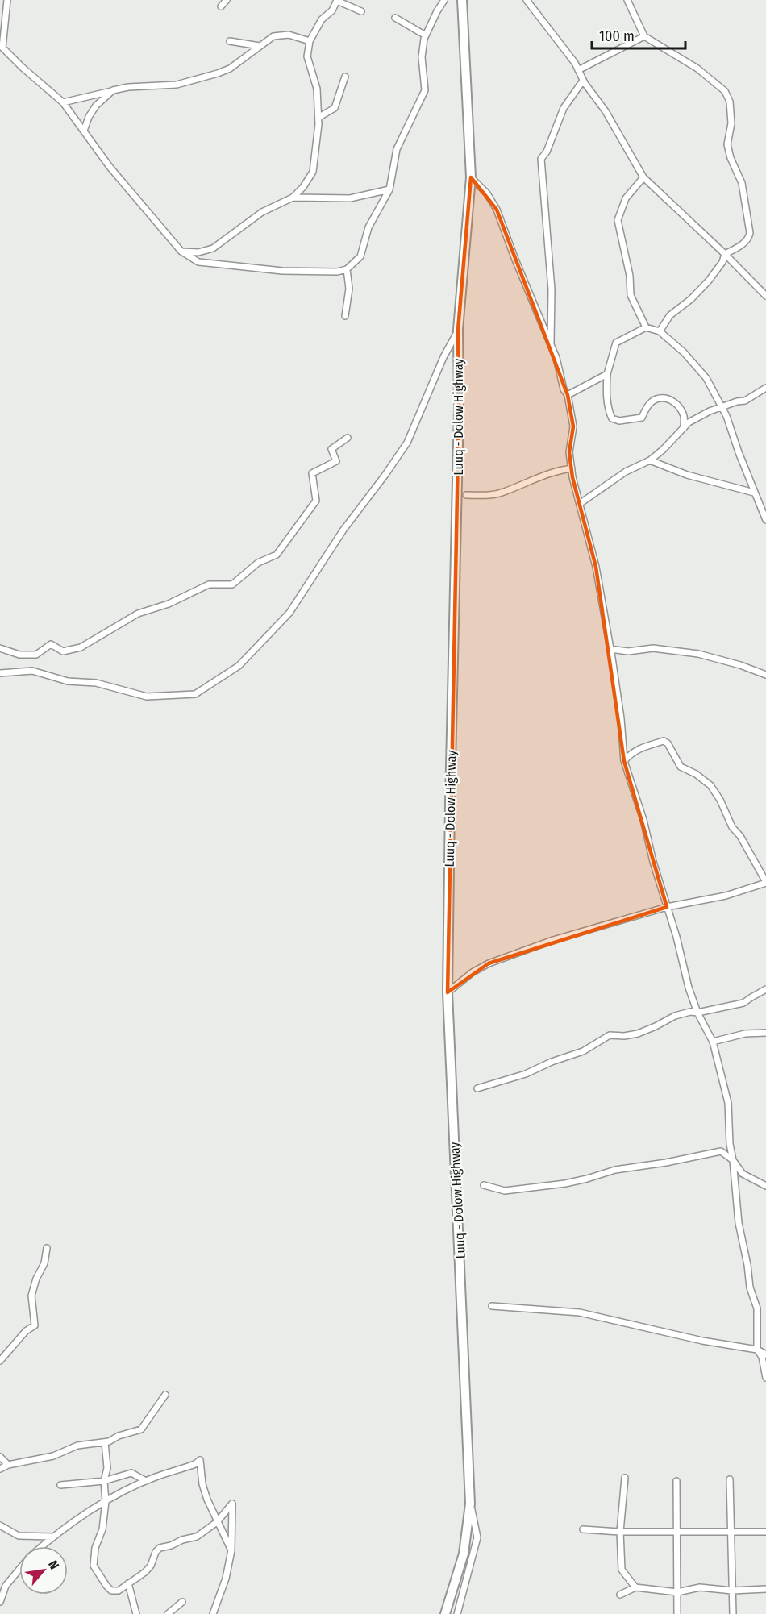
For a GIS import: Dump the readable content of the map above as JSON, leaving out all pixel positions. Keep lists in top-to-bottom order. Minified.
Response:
{"streets":{"main road":["Luuq - Dolow Highway"]},"scale_bar":"100 m","north":"top right"}
